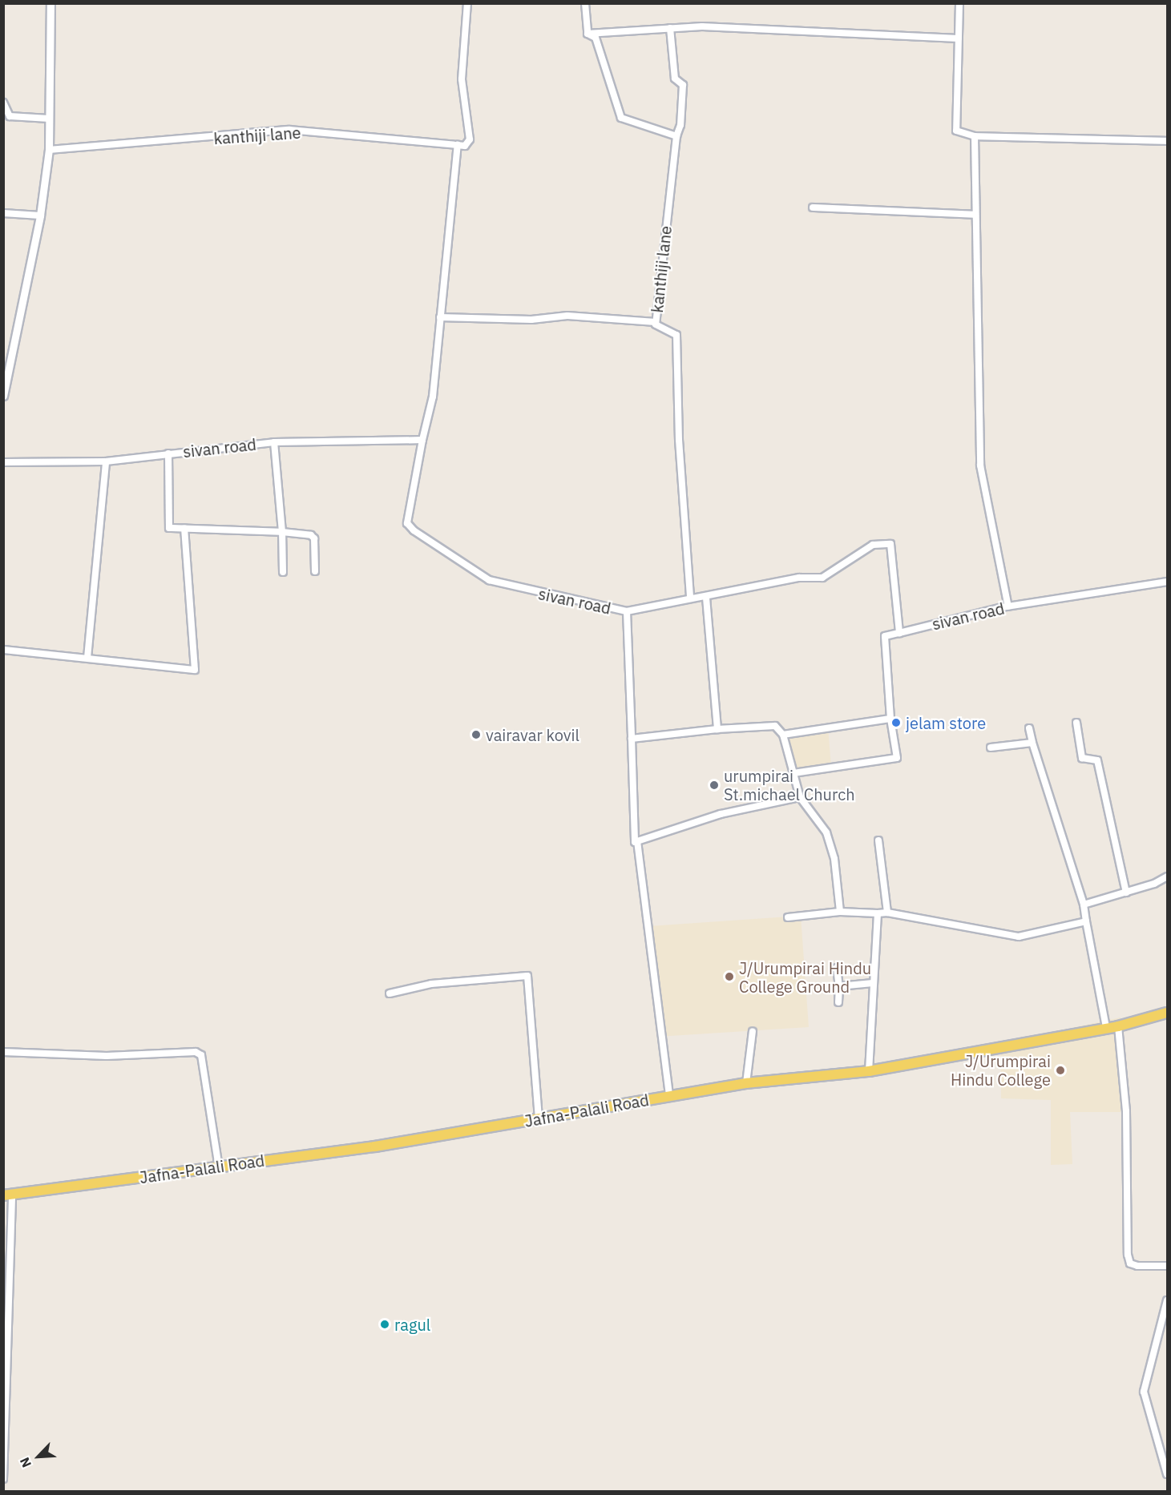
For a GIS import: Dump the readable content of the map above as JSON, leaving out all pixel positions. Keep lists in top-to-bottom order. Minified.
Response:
{"streets":{"main road":["Jafna-Palali Road"],"street":["kanthiji lane","sivan road"]},"crossings":[["kanthiji lane","sivan road"]],"places":["jelam store","vairavar kovil","urumpirai St.michael Church","J/Urumpirai Hindu College Ground","J/Urumpirai Hindu College","ragul"],"north":"bottom left"}
